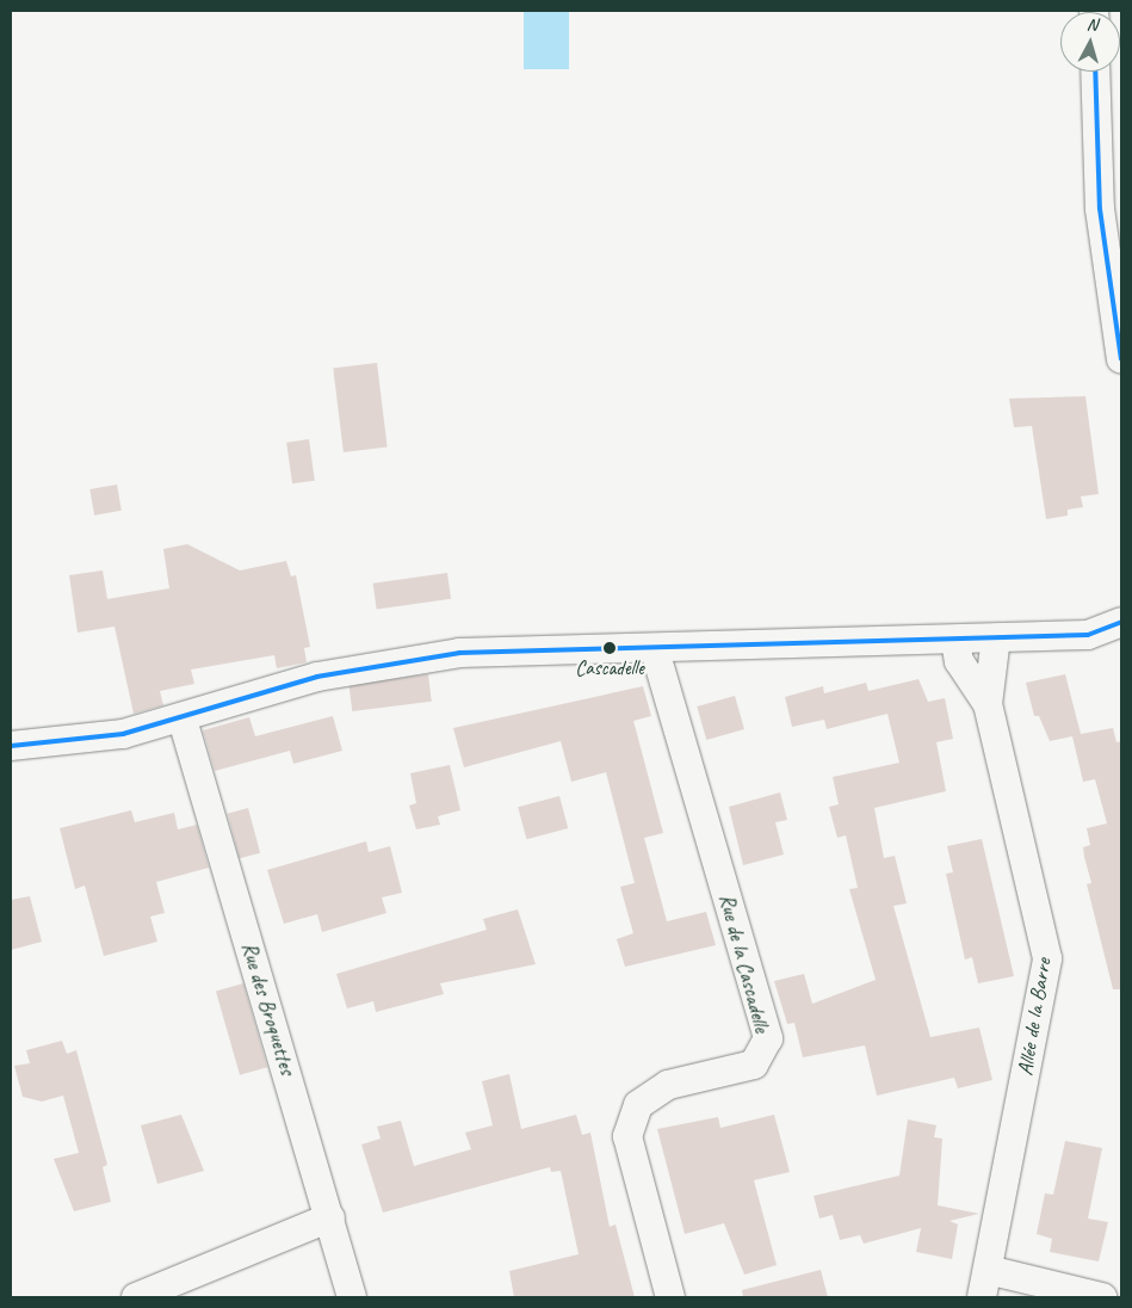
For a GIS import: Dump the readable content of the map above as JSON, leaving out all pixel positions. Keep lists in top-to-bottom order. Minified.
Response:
{"streets":{"street":["Rue de la Cascadelle","Rue des Broquettes","Allée de la Barre"]},"places":["Cascadelle"],"north":"top"}
